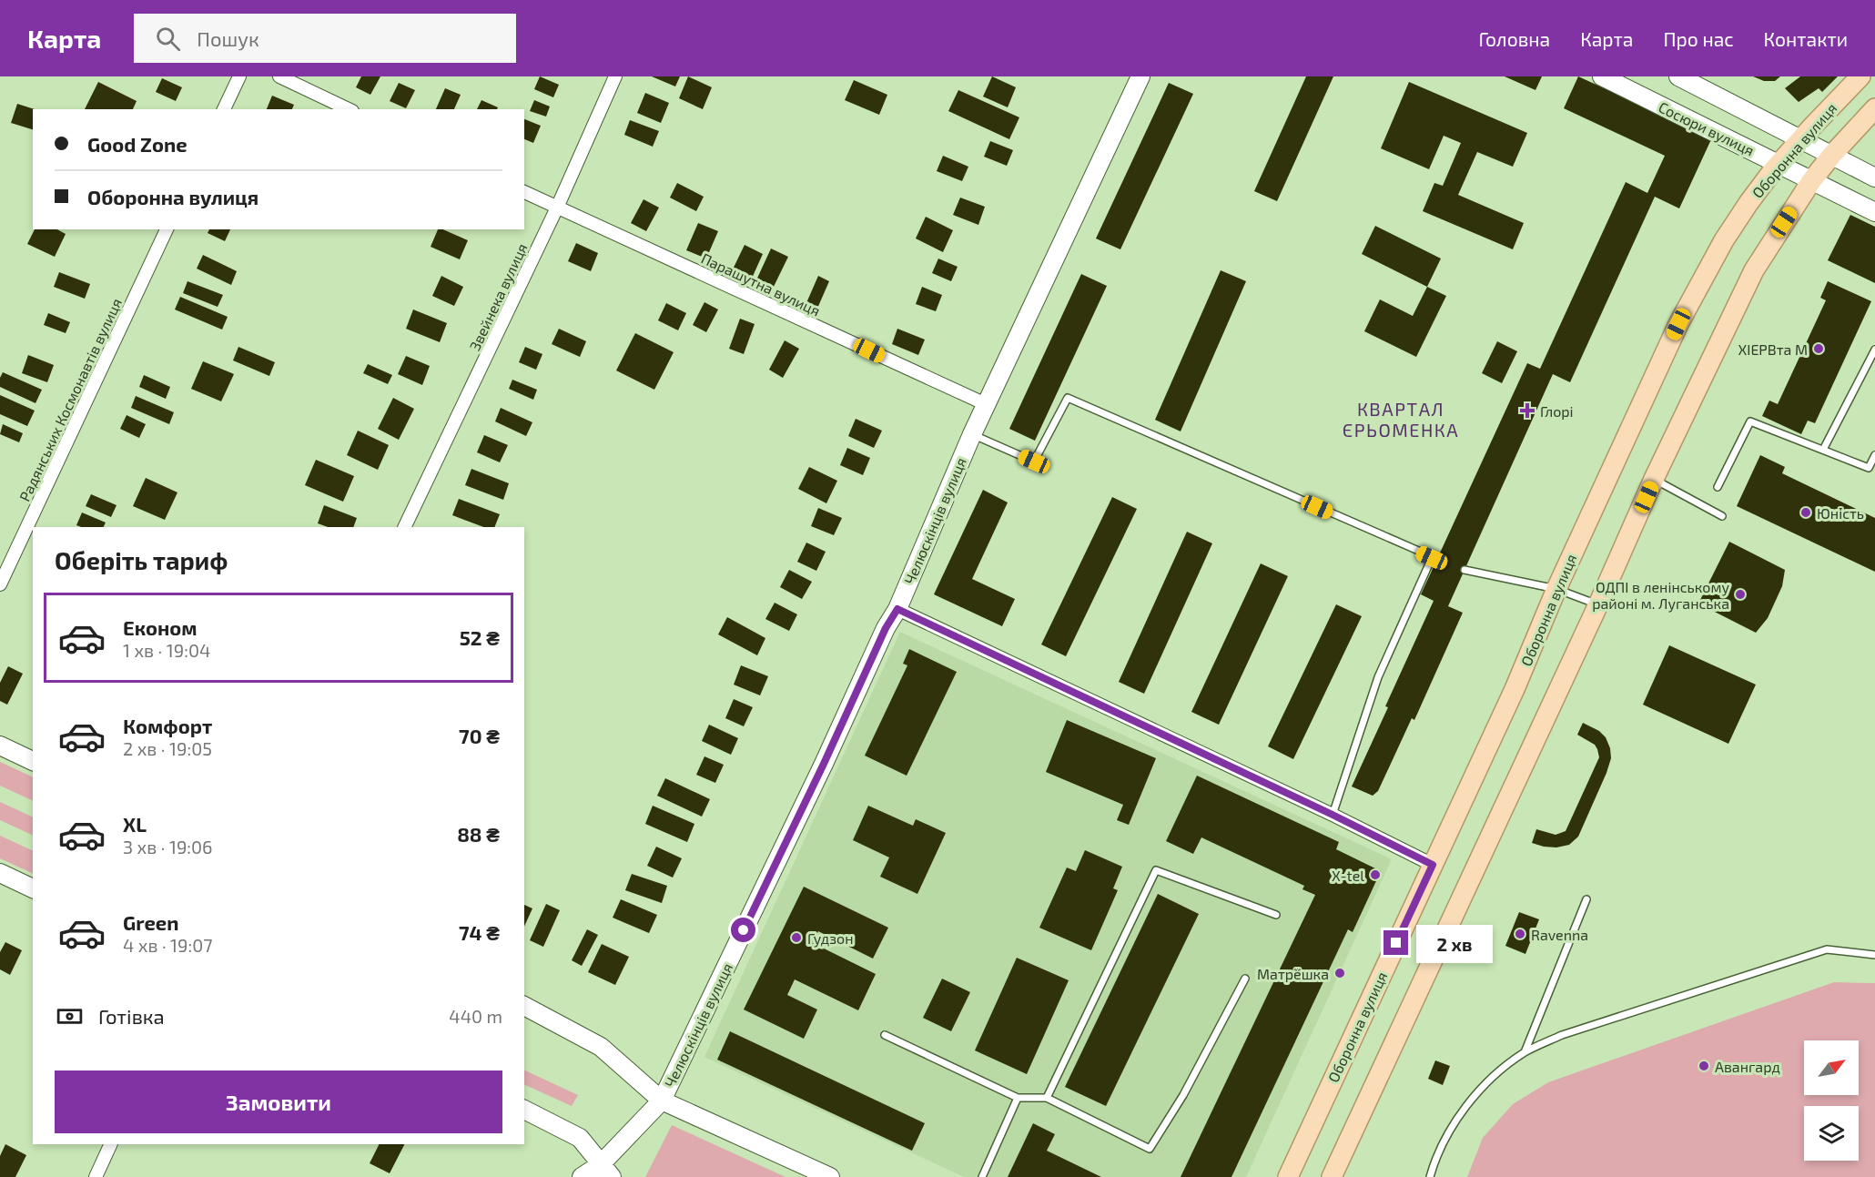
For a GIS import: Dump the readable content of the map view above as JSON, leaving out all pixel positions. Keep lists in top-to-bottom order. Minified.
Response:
{"streets":{"main road":["Оборонна вулиця"],"street":["Сосюри вулиця","Парашутна вулиця","Звейнека вулиця","Радянських Космонавтів вулиця","Челюскінців вулиця"]},"crossings":[["Сосюри вулиця","Оборонна вулиця"],["Парашутна вулиця","Звейнека вулиця"],["Парашутна вулиця","Челюскінців вулиця"]],"districts":["КВАРТАЛ ЄРЬОМЕНКА"],"places":{"other":["ХІЕРВта М","Юність","ОДПІ в ленінському районі м. Луганська","X-tel","Ravenna","Гудзон","Матрёшка","Авангард"],"health":["Глорі"]},"north":"top right","page":{"header":"Карта","search":"Пошук","nav":["Головна","Карта","Про нас","Контакти"],"banner":["Good Zone","Оборонна вулиця"],"heading":"Оберіть тариф","list":[{"name":"Економ","note":"1 хв · 19:04","value":"52 ₴"},{"name":"Комфорт","note":"2 хв · 19:05","value":"70 ₴"},{"name":"XL","note":"3 хв · 19:06","value":"88 ₴"},{"name":"Green","note":"4 хв · 19:07","value":"74 ₴"}],"bubble":"2 хв","pay":["Готівка","440 m"],"buttons":"Замовити"}}
